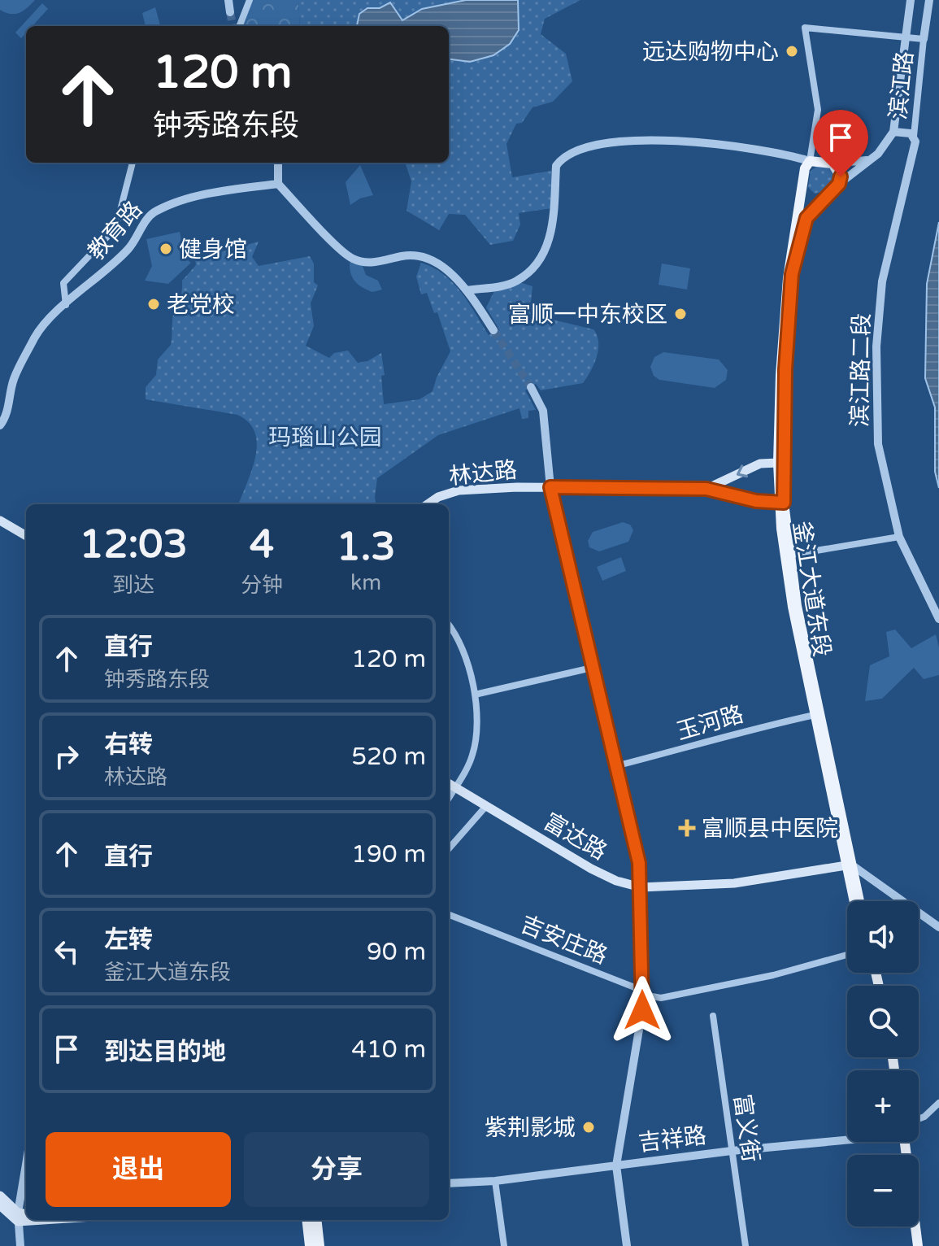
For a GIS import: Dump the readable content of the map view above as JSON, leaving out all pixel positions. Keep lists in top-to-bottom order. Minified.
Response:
{"streets":{"main road":["林达路","釜江大道东段","富达路"],"street":["滨江路","教育路","滨江路二段","玉河路","吉安庄路","富义街","吉祥路"]},"crossings":[["滨江路","滨江路二段"],["釜江大道东段","玉河路"],["釜江大道东段","富达路"],["富义街","吉祥路"]],"parks":["玛瑙山公园"],"places":{"other":["远达购物中心","健身馆","老党校","富顺一中东校区","紫荆影城"],"health":["富顺县中医院"]},"page":{"turn":["120 m","钟秀路东段"],"eta":["12:03","到达","4","分钟","1.3","km"],"list":[{"name":"直行","note":"钟秀路东段","value":"120 m"},{"name":"右转","note":"林达路","value":"520 m"},{"name":"直行","value":"190 m"},{"name":"左转","note":"釜江大道东段","value":"90 m"},{"name":"到达目的地","value":"410 m"}],"map_buttons":["+","−"],"buttons":["退出","分享"]}}
